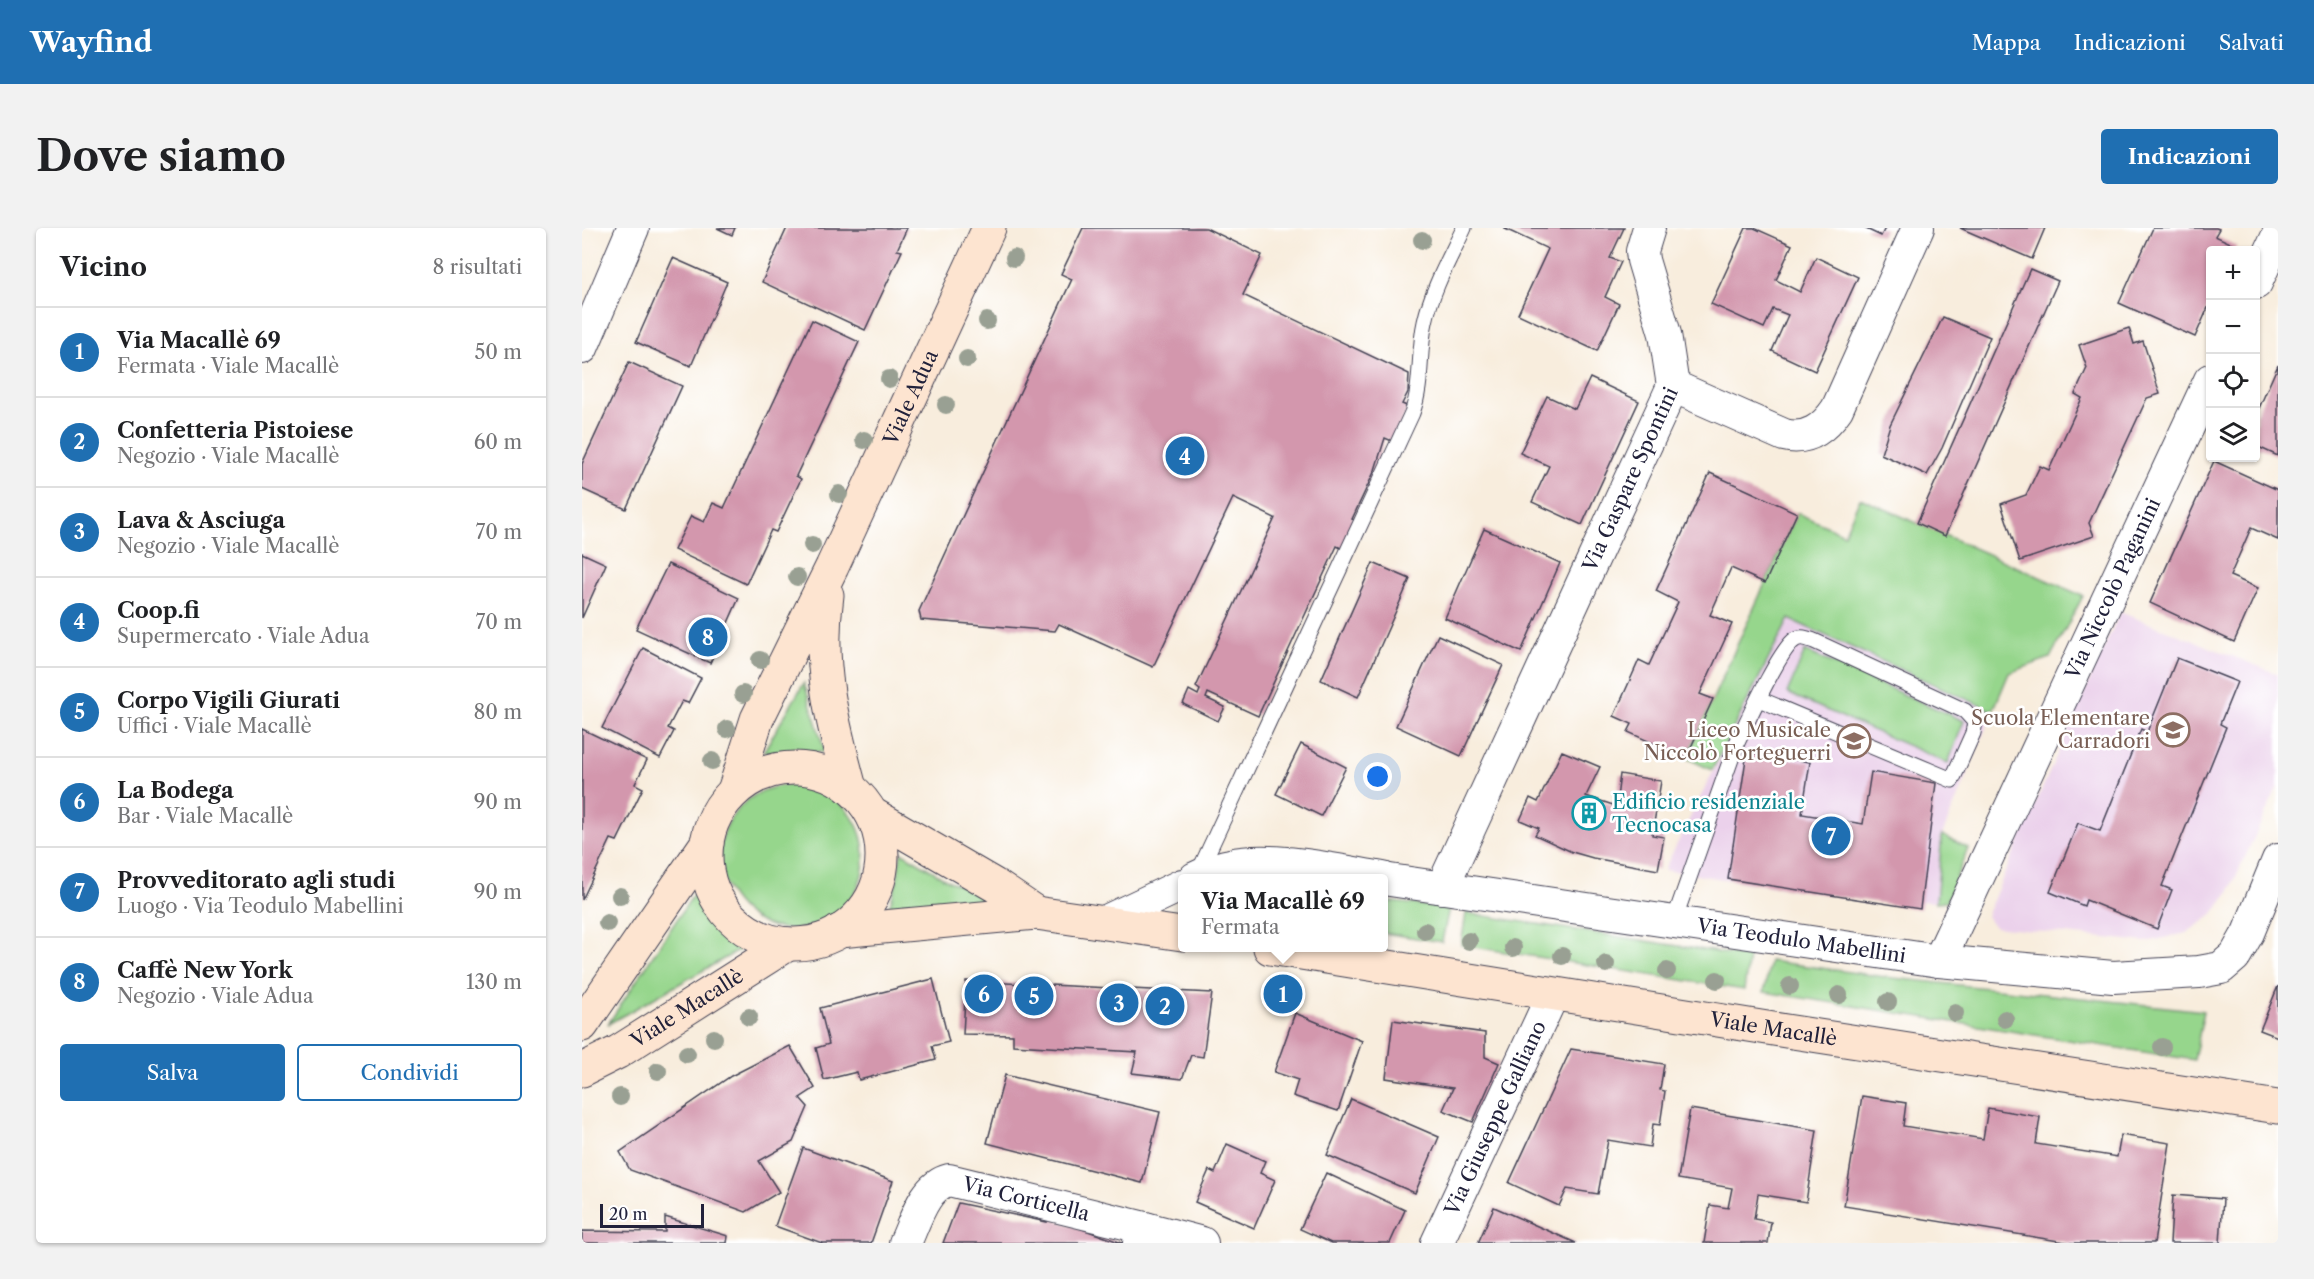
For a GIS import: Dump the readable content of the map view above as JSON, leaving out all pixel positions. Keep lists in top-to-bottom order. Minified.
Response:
{"streets":{"main road":["Viale Adua","Viale Macallè"],"street":["Via Gaspare Spontini","Via Niccolò Paganini","Via Teodulo Mabellini","Via Giuseppe Galliano","Via Corticella"]},"crossings":[["Viale Adua","Viale Macallè"],["Via Gaspare Spontini","Via Teodulo Mabellini"],["Via Niccolò Paganini","Via Teodulo Mabellini"],["Viale Macallè","Via Giuseppe Galliano"]],"places":{"school or university":["Scuola Elementare Carradori","Liceo Musicale Niccolò Forteguerri"],"building":["Edificio residenziale Tecnocasa"]},"scale_bar":"20 m","page":{"header":"Wayfind","nav":["Mappa","Indicazioni","Salvati"],"buttons":["Indicazioni",["Salva","Condividi"]],"title":"Dove siamo","heading":["Vicino","8 risultati"],"map_buttons":["+","−"],"list":[{"mark":"1","name":"Via Macallè 69","note":"Fermata · Viale Macallè","value":"50 m"},{"mark":"2","name":"Confetteria Pistoiese","note":"Negozio · Viale Macallè","value":"60 m"},{"mark":"3","name":"Lava & Asciuga","note":"Negozio · Viale Macallè","value":"70 m"},{"mark":"4","name":"Coop.fi","note":"Supermercato · Viale Adua","value":"70 m"},{"mark":"5","name":"Corpo Vigili Giurati","note":"Uffici · Viale Macallè","value":"80 m"},{"mark":"6","name":"La Bodega","note":"Bar · Viale Macallè","value":"90 m"},{"mark":"7","name":"Provveditorato agli studi","note":"Luogo · Via Teodulo Mabellini","value":"90 m"},{"mark":"8","name":"Caffè New York","note":"Negozio · Viale Adua","value":"130 m"}],"pins":["4","8","7","1","6","5","3","2"],"popup":["Via Macallè 69","Fermata"],"scale":"20 m"}}
